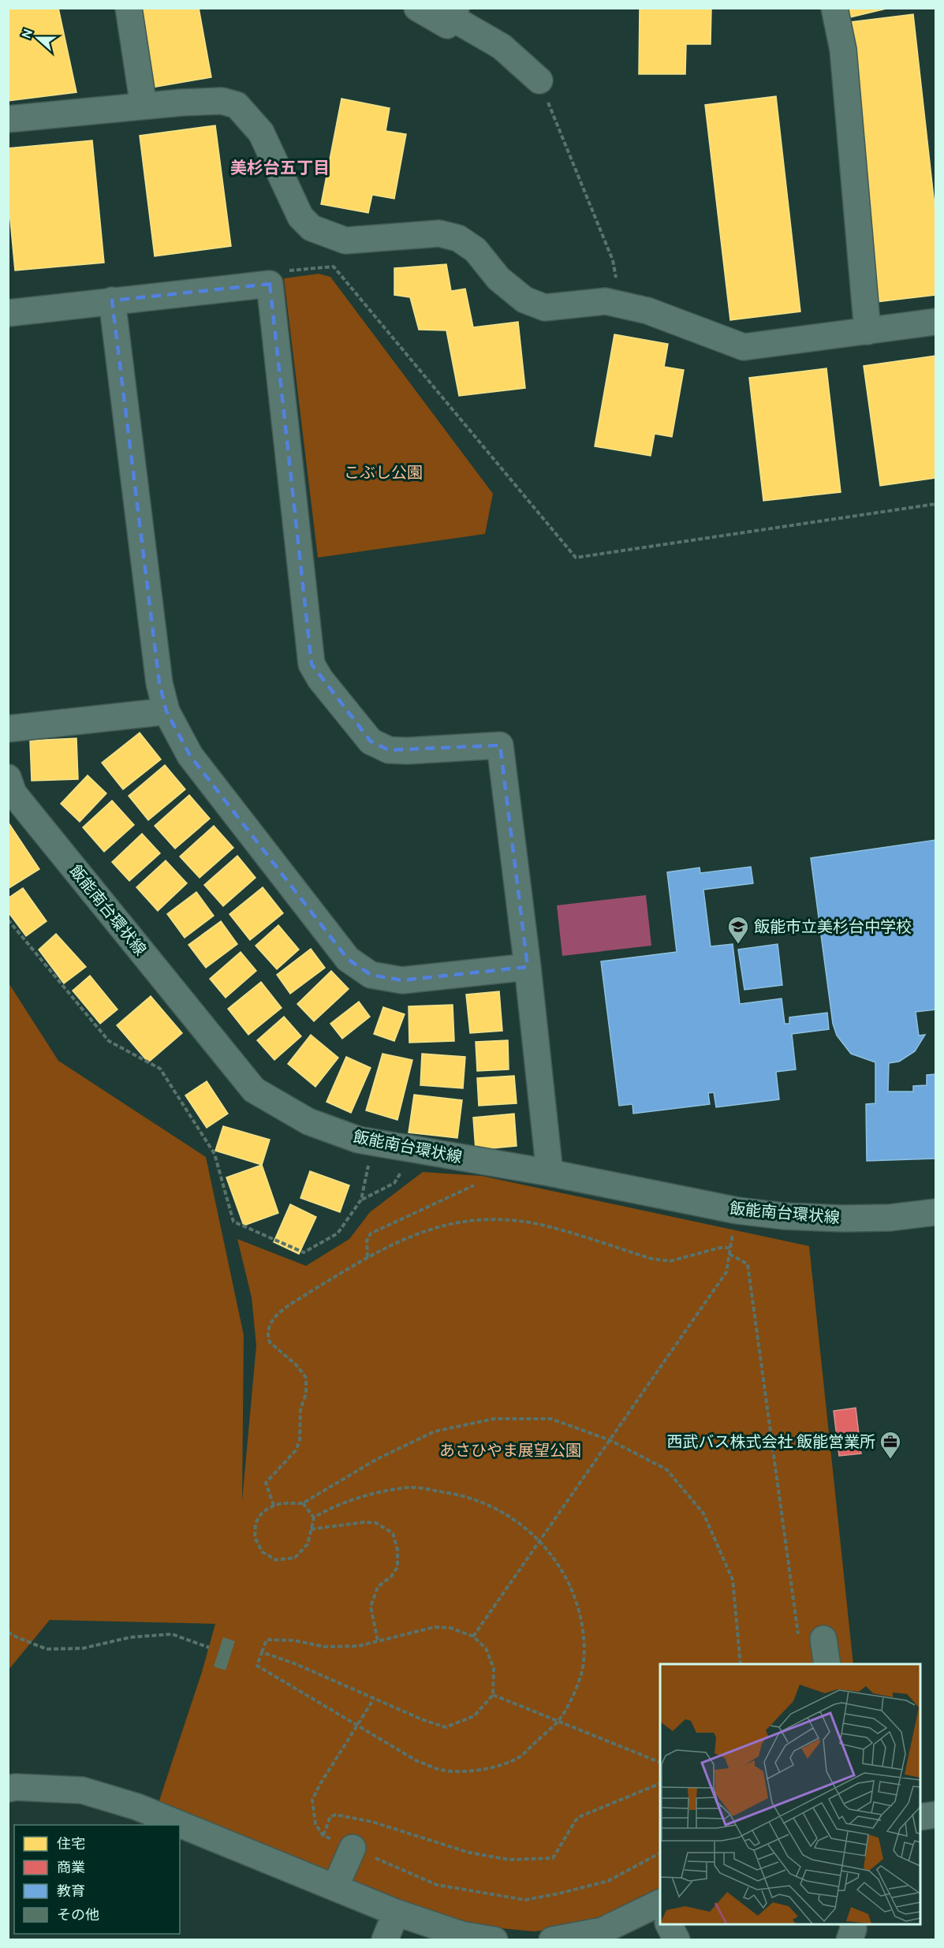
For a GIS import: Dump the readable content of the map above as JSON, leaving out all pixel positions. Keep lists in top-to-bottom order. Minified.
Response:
{"streets":{"street":["飯能南台環状線"]},"districts":["美杉台五丁目"],"parks":["こぶし公園","あさひやま展望公園"],"places":{"school or university":["飯能市立美杉台中学校"],"office":["西武バス株式会社 飯能営業所"]},"legend":["住宅","商業","教育","その他"],"north":"left"}
